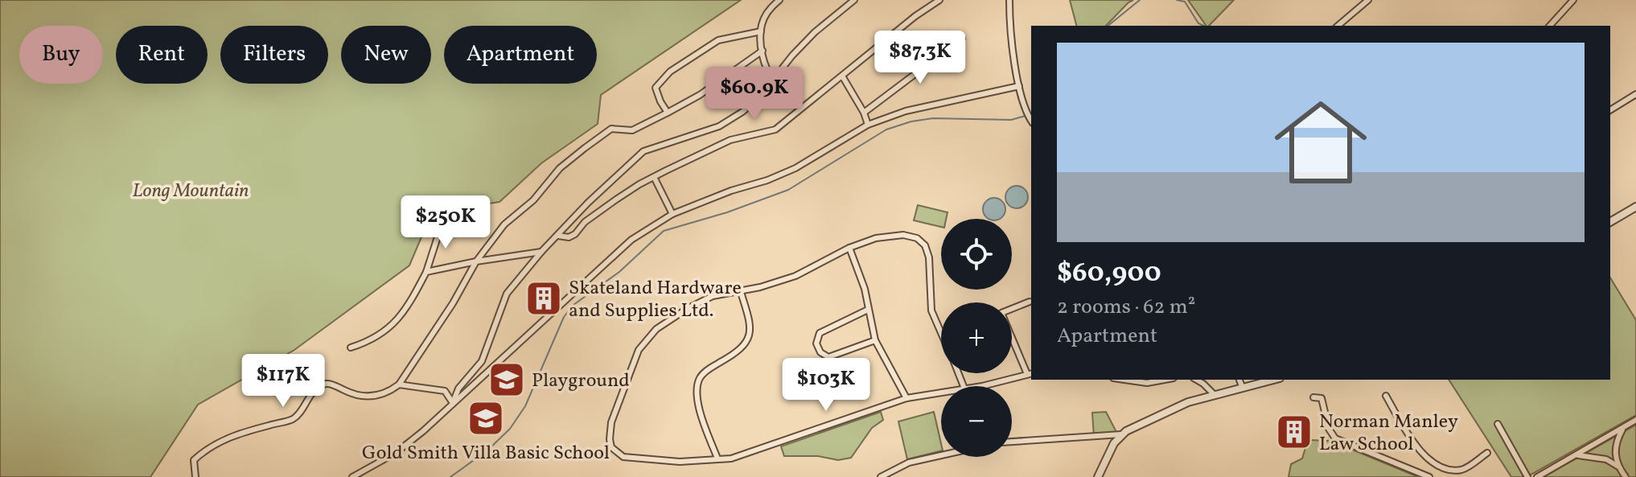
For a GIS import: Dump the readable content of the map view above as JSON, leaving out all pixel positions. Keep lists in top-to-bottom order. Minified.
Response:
{"parks":["Long Mountain"],"places":{"building":["Skateland Hardware and Supplies Ltd.","Norman Manley Law School"],"school or university":["Playground","Gold Smith Villa Basic School"]},"page":{"chip":["Buy","Rent","Filters","New","Apartment"],"list":[{"name":"$60,900","note":"2 rooms · 62 m² · Apartment"}],"price":["$87.3K","$60.9K","$250K","$117K","$103K"],"map_buttons":["+","−"]}}
